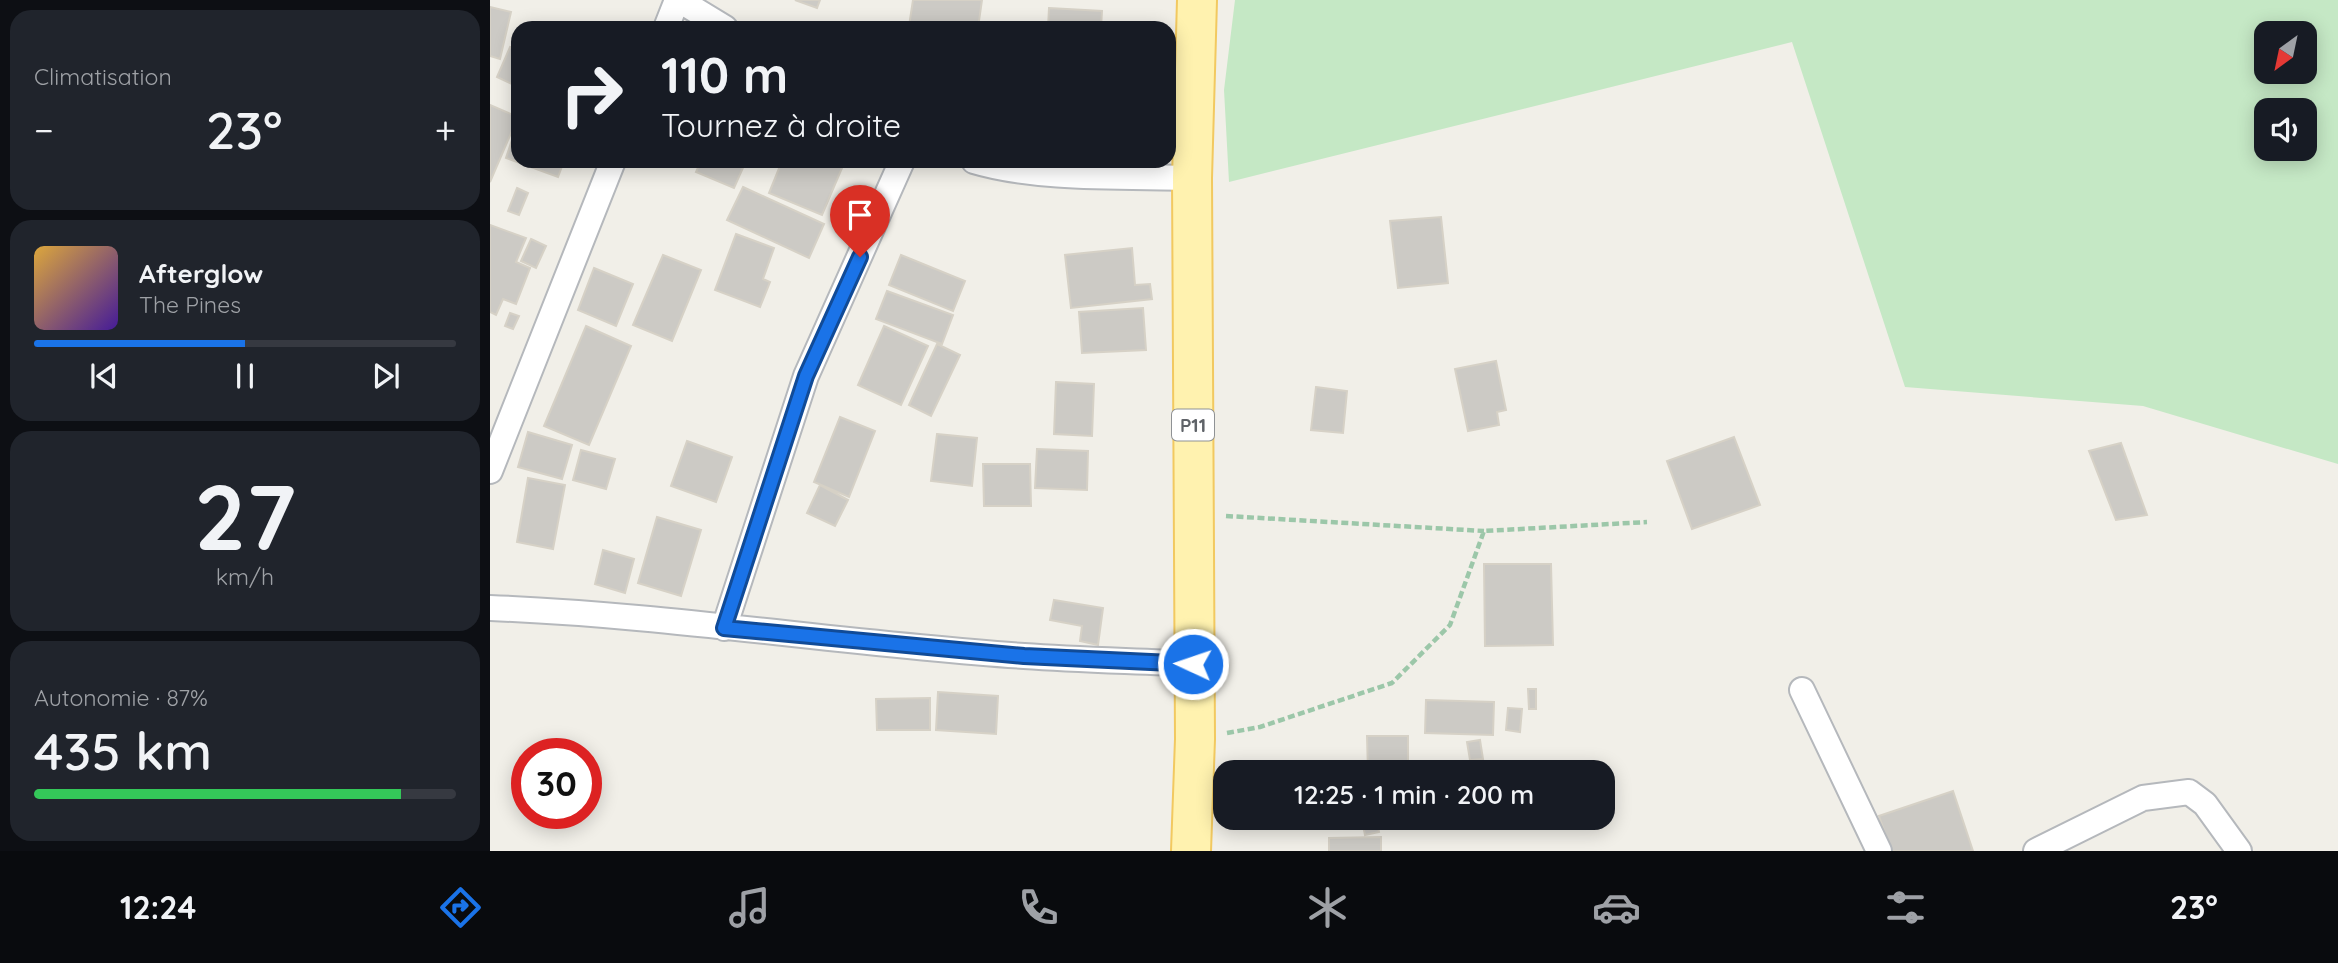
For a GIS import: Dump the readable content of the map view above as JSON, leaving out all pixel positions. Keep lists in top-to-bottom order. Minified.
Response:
{"streets":{"main road":["P11"]},"north":"bottom left","page":{"tile":["Climatisation",["27","km/h"],["Autonomie · 87%","435 km"]],"turn":["110 m","Tournez à droite"],"heat":["−","23°","+"],"song":["Afterglow","The Pines"],"limit":"30","trip":"12:25 · 1 min · 200 m","tabs":["12:24","23°"]}}
